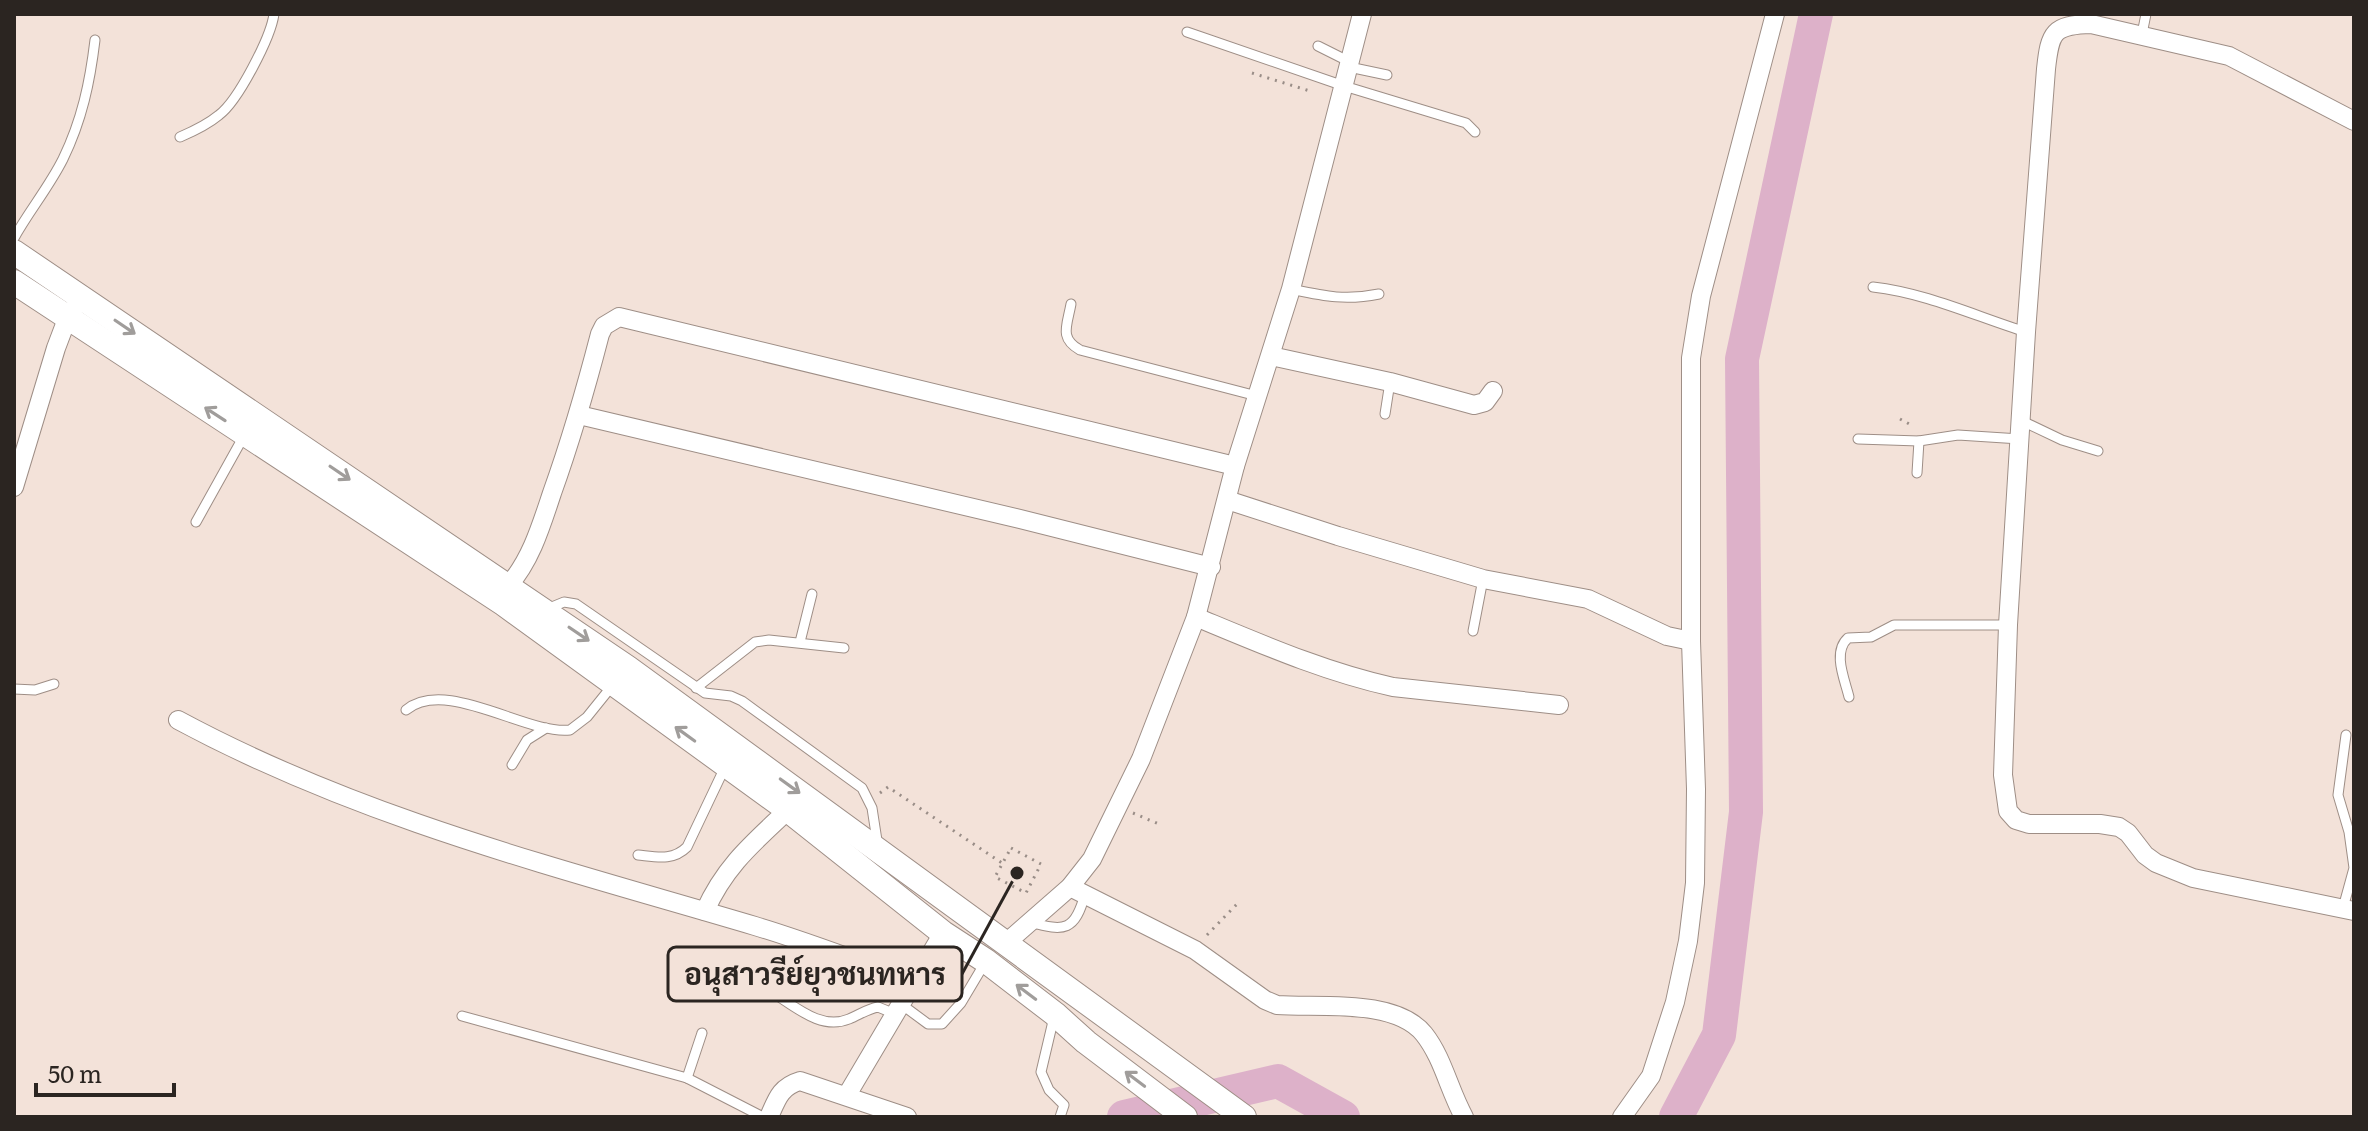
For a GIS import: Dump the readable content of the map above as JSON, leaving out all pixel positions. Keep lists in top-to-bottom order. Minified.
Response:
{"places":["อนุสาวรีย์ยุวชนทหาร"],"scale_bar":"50 m"}
